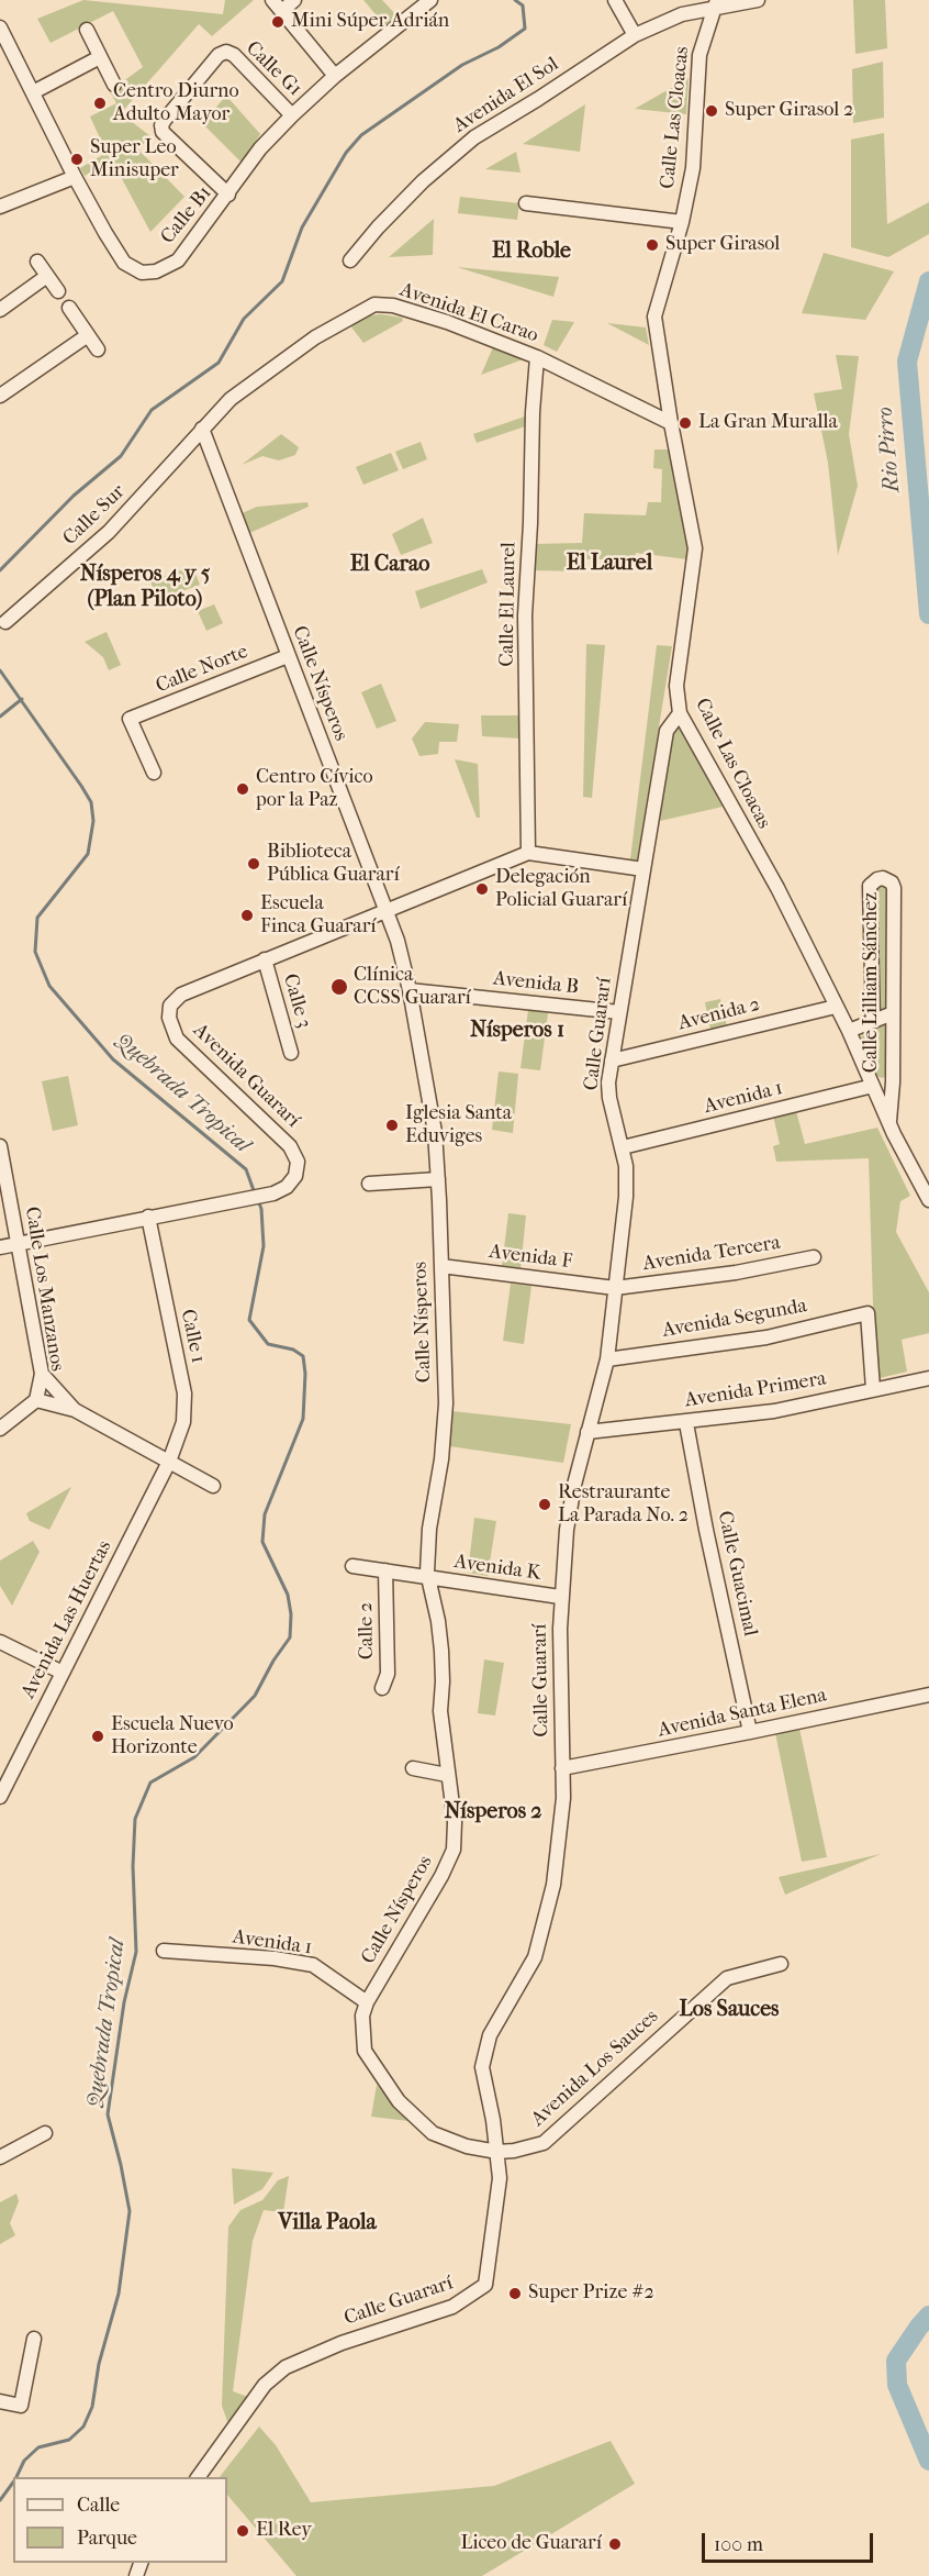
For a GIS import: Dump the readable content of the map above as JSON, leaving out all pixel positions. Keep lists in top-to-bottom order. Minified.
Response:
{"streets":{"street":["Calle G1","Avenida El Sol","Calle Las Cloacas","Calle B1","Avenida El Carao","Calle Sur","Calle El Laurel","Calle Norte","Calle Nísperos","Calle Lilliam Sánchez","Avenida B","Calle 3","Avenida 2","Calle Guararí","Avenida Guararí","Avenida 1","Avenida Tercera","Avenida F","Calle Los Manzanos","Avenida Segunda","Calle 1","Avenida Primera","Avenida K","Calle Guacimal","Avenida Las Huertas","Calle 2","Avenida Santa Elena","Avenida Los Sauces"]},"crossings":[["Calle G1","Calle B1"],["Avenida El Sol","Calle Las Cloacas"],["Calle Las Cloacas","Avenida El Carao"],["Calle Las Cloacas","Calle Lilliam Sánchez"],["Calle Las Cloacas","Avenida 2"],["Calle Las Cloacas","Calle Guararí"],["Calle Las Cloacas","Avenida 1"],["Avenida El Carao","Calle Sur"],["Avenida El Carao","Calle El Laurel"],["Avenida El Carao","Calle Nísperos"],["Calle Sur","Calle Nísperos"],["Calle El Laurel","Avenida Guararí"],["Calle Norte","Calle Nísperos"],["Calle Nísperos","Avenida B"],["Calle Nísperos","Calle Guararí"],["Calle Nísperos","Avenida Guararí"],["Calle Nísperos","Avenida 1"],["Calle Nísperos","Avenida F"],["Calle Nísperos","Avenida K"],["Calle Nísperos","Avenida Los Sauces"],["Avenida B","Calle Guararí"],["Calle 3","Avenida Guararí"],["Avenida 2","Calle Guararí"],["Calle Guararí","Avenida 1"],["Calle Guararí","Avenida Tercera"],["Calle Guararí","Avenida F"],["Calle Guararí","Avenida Segunda"],["Calle Guararí","Avenida Primera"],["Calle Guararí","Avenida K"],["Calle Guararí","Avenida Santa Elena"],["Calle Guararí","Avenida Los Sauces"],["Avenida Guararí","Calle Los Manzanos"],["Avenida Guararí","Calle 1"],["Avenida Tercera","Avenida F"],["Calle Los Manzanos","Calle 1"],["Calle Los Manzanos","Avenida Las Huertas"],["Avenida Segunda","Avenida Primera"],["Calle 1","Avenida Las Huertas"],["Avenida Primera","Calle Guacimal"],["Calle Guacimal","Avenida Santa Elena"]],"districts":["El Roble","El Laurel","El Carao","Nísperos 4 y 5 (Plan Piloto)","Nísperos 1","Nísperos 2","Los Sauces","Villa Paola"],"water":["Rio Pirro","Quebrada Tropical"],"places":["Mini Súper Adrián","Centro Diurno Adulto Mayor","Super Girasol 2","Super Leo Minisuper","Super Girasol","La Gran Muralla","Centro Cívico por la Paz","Biblioteca Pública Guararí","Delegación Policial Guararí","Escuela Finca Guararí","Clínica CCSS Guararí","Iglesia Santa Eduviges","Restraurante La Parada No. 2","Escuela Nuevo Horizonte","Super Prize #2","El Rey","Liceo de Guararí"],"legend":["Calle","Parque"],"scale_bar":"100 m"}
